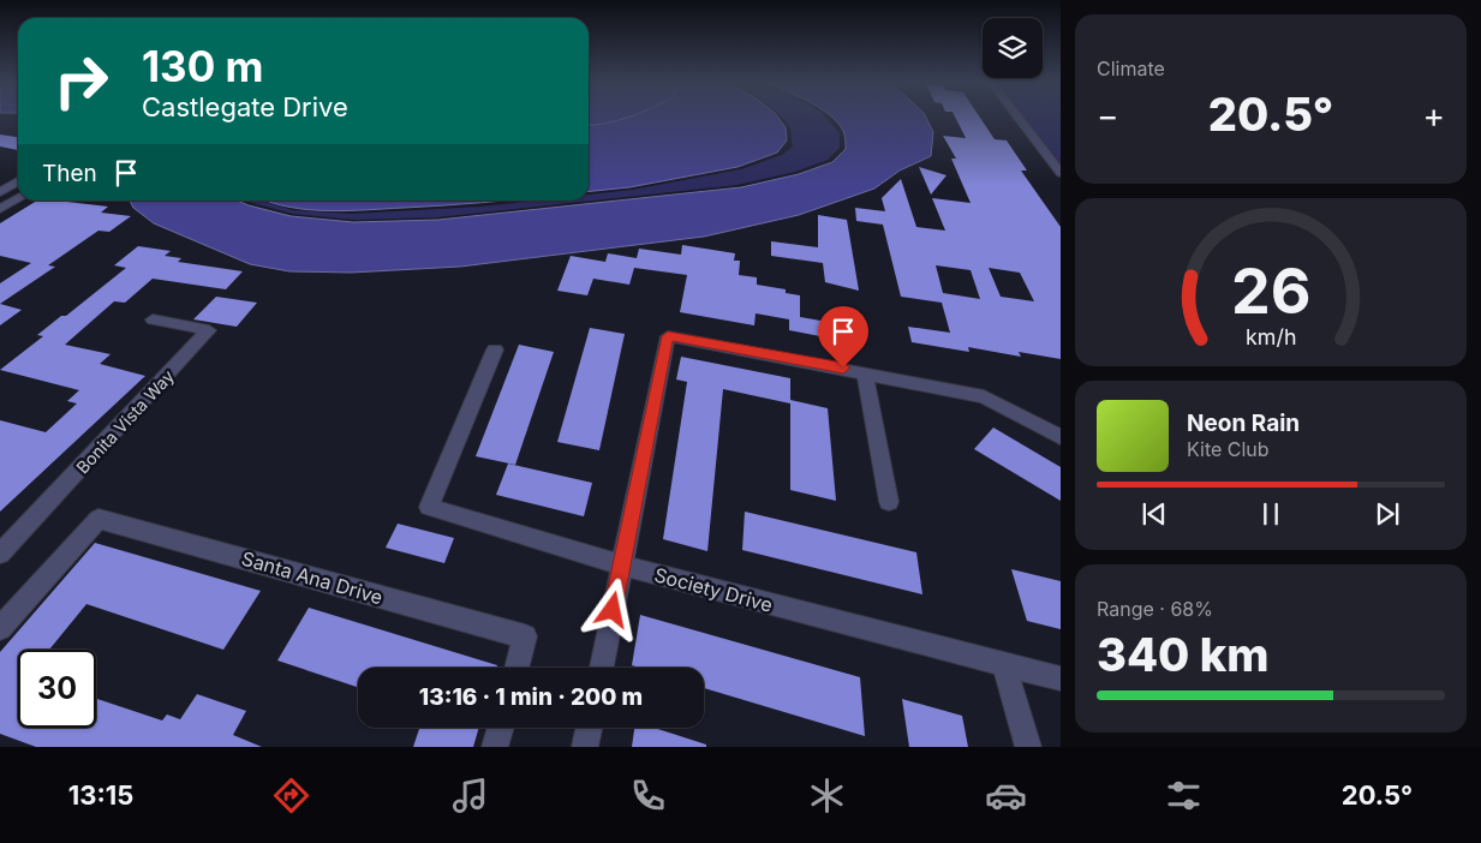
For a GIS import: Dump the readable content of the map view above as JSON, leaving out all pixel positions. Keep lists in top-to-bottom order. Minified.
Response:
{"streets":{"street":["Bonita Vista Way","Santa Ana Drive","Society Drive"]},"page":{"tile":["Climate",["Range · 68%","340 km"]],"turn":["130 m","Castlegate Drive"],"heat":["−","20.5°","+"],"then":"Then","song":["Neon Rain","Kite Club"],"limit":"30","trip":"13:16 · 1 min · 200 m","tabs":["13:15","20.5°"],"gauge":["26","km/h"]}}
